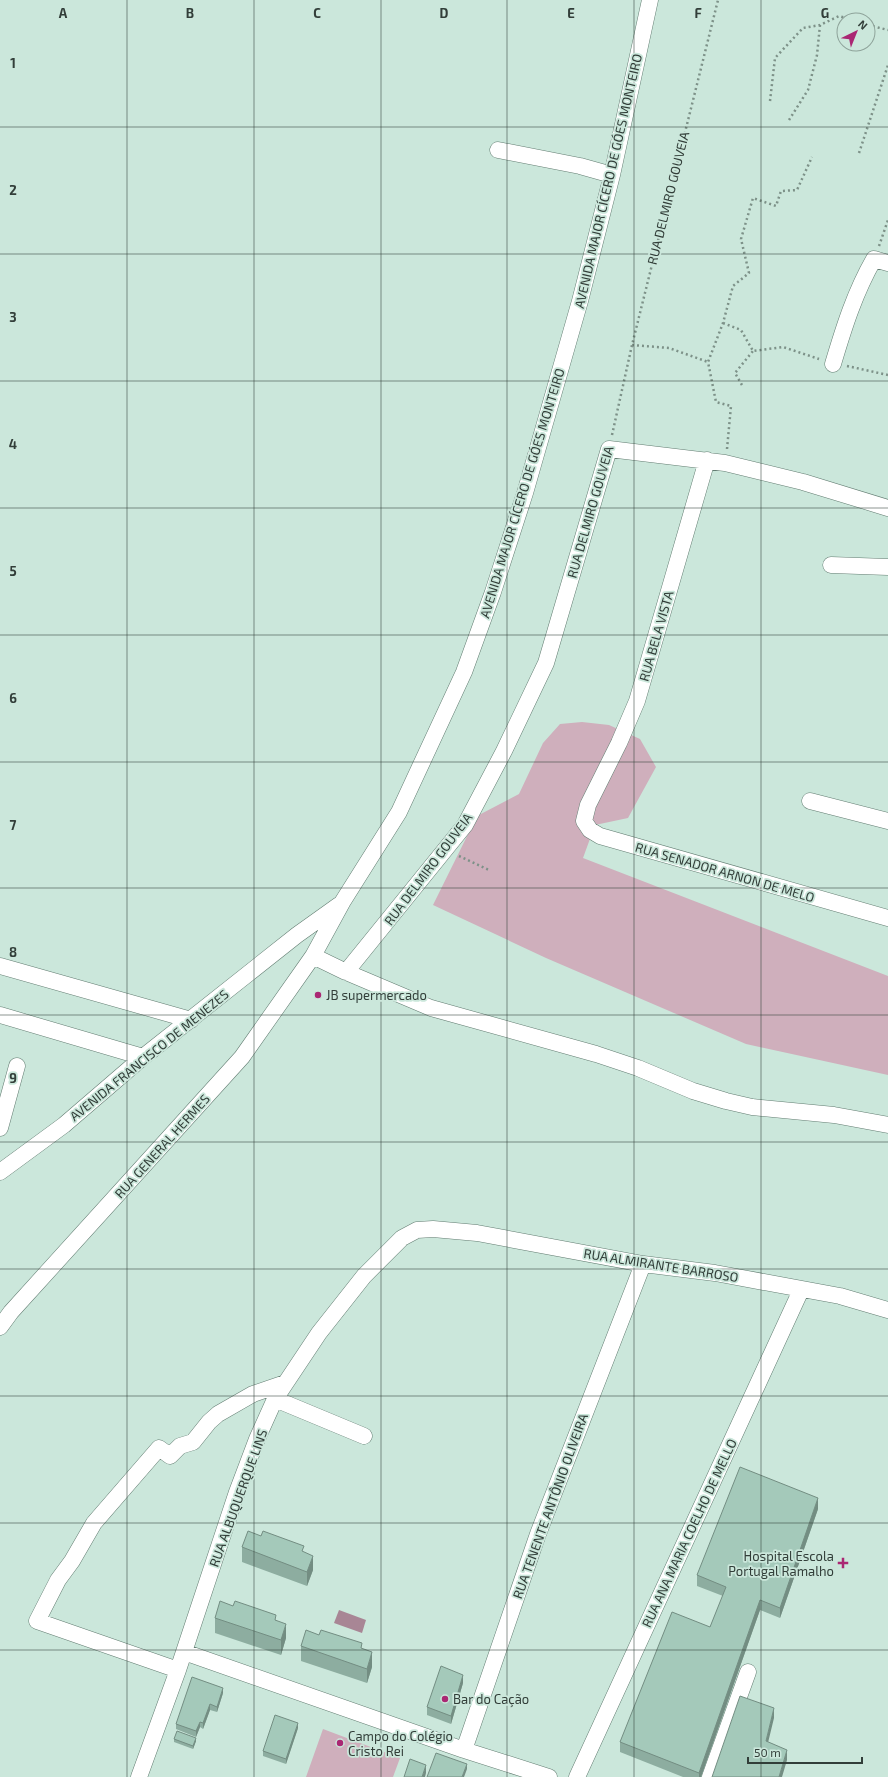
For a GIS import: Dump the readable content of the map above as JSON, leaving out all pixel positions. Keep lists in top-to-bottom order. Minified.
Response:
{"streets":{"street":["AVENIDA MAJOR CÍCERO DE GÓES MONTEIRO","RUA DELMIRO GOUVEIA","RUA BELA VISTA","RUA SENADOR ARNON DE MELO","AVENIDA FRANCISCO DE MENEZES","RUA GENERAL HERMES","RUA ALMIRANTE BARROSO","RUA ALBUQUERQUE LINS","RUA TENENTE ANTÔNIO OLIVEIRA","RUA ANA MARIA COELHO DE MELLO"]},"crossings":[["AVENIDA MAJOR CÍCERO DE GÓES MONTEIRO","AVENIDA FRANCISCO DE MENEZES"],["AVENIDA MAJOR CÍCERO DE GÓES MONTEIRO","RUA GENERAL HERMES"],["RUA BELA VISTA","RUA SENADOR ARNON DE MELO"],["RUA ALMIRANTE BARROSO","RUA ALBUQUERQUE LINS"],["RUA ALMIRANTE BARROSO","RUA TENENTE ANTÔNIO OLIVEIRA"],["RUA ALMIRANTE BARROSO","RUA ANA MARIA COELHO DE MELLO"]],"places":{"other":["JB supermercado","Bar do Cação","Campo do Colégio Cristo Rei"],"health":["Hospital Escola Portugal Ramalho"]},"scale_bar":"50 m","north":"top right","grid":{"columns":["A","B","C","D","E","F","G"],"rows":["1","2","3","4","5","6","7","8","9"]}}
